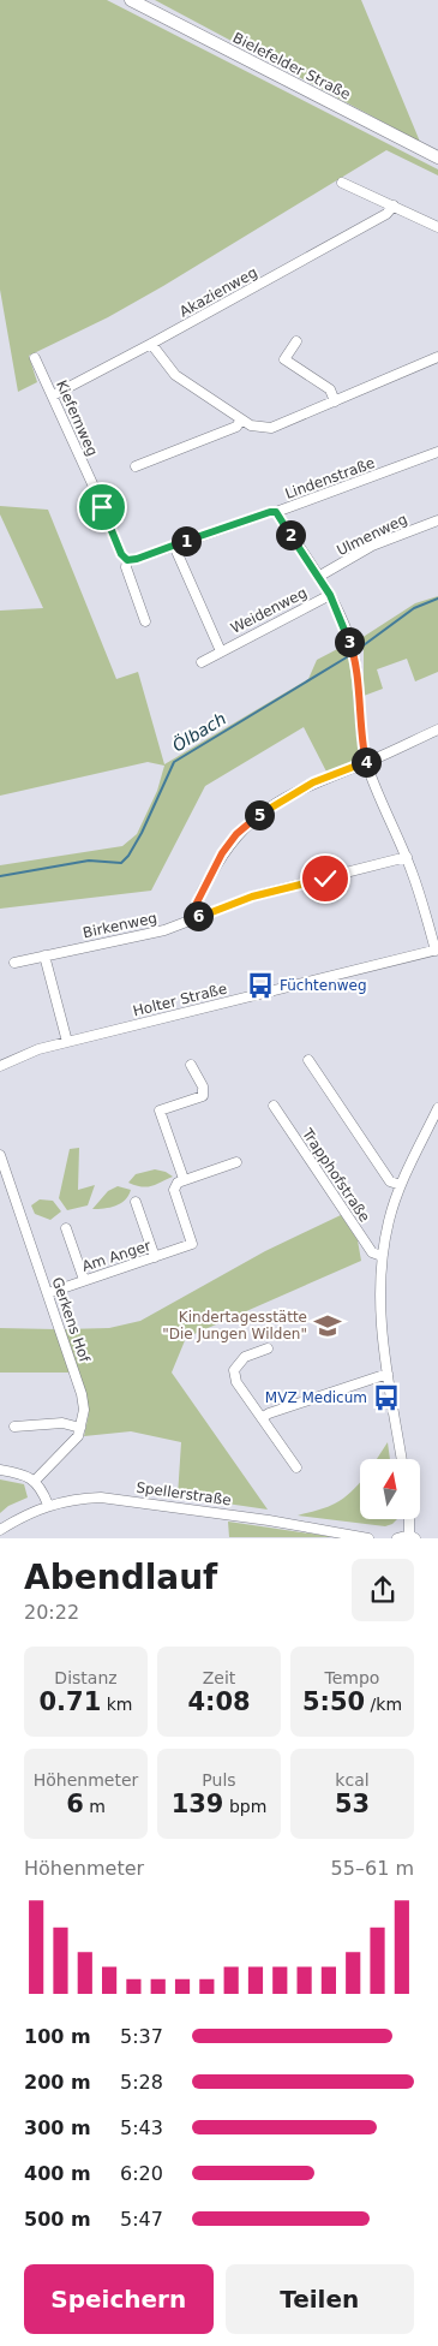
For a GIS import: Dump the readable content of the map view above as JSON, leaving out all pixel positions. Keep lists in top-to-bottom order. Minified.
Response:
{"streets":{"main road":["Bielefelder Straße"],"street":["Akazienweg","Kiefernweg","Lindenstraße","Ulmenweg","Weidenweg","Birkenweg","Holter Straße","Trapphofstraße","Am Anger","Gerkens Hof","Spellerstraße"]},"crossings":[["Akazienweg","Kiefernweg"],["Kiefernweg","Lindenstraße"],["Lindenstraße","Weidenweg"],["Am Anger","Gerkens Hof"]],"water":["Ölbach"],"places":{"bus stop":["Füchtenweg","MVZ Medicum"],"school or university":["Kindertagesstätte \"Die Jungen Wilden\""]},"north":"top","page":{"pins":["2","1","3","4","5","6"],"heading":["Abendlauf","20:22"],"stats":[["Distanz","0.71 km"],["Zeit","4:08"],["Tempo","5:50 /km"],["Höhenmeter","6 m"],["Puls","139 bpm"],["kcal","53"]],"chart":["Höhenmeter","55–61 m"],"list":[{"name":"100 m","note":"5:37"},{"name":"200 m","note":"5:28"},{"name":"300 m","note":"5:43"},{"name":"400 m","note":"6:20"},{"name":"500 m","note":"5:47"}],"buttons":["Speichern","Teilen"]}}
